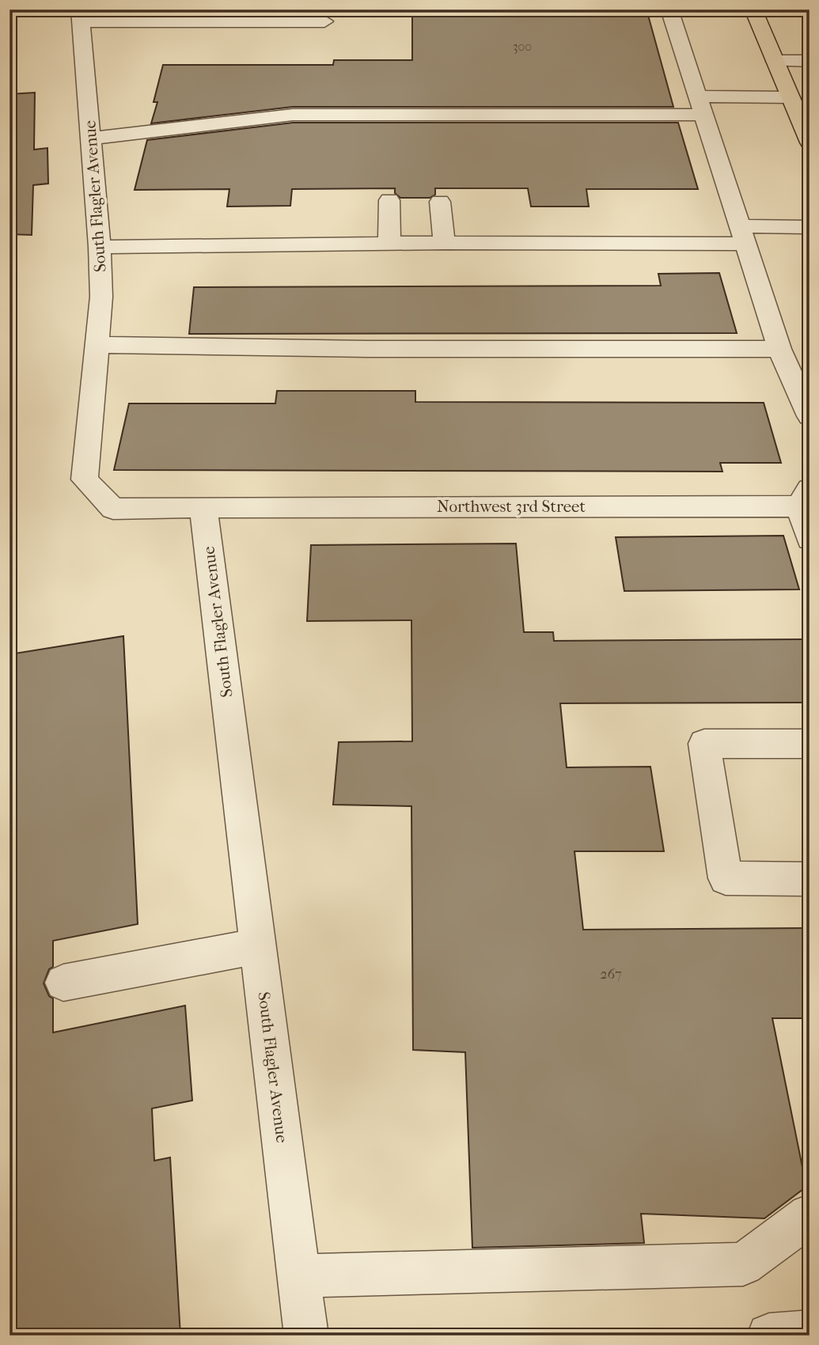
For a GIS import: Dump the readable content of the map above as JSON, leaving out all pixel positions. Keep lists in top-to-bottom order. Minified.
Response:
{"streets":{"lane":["South Flagler Avenue","Northwest 3rd Street"]},"crossings":[["South Flagler Avenue","Northwest 3rd Street"]],"house_numbers":["300","267"]}
